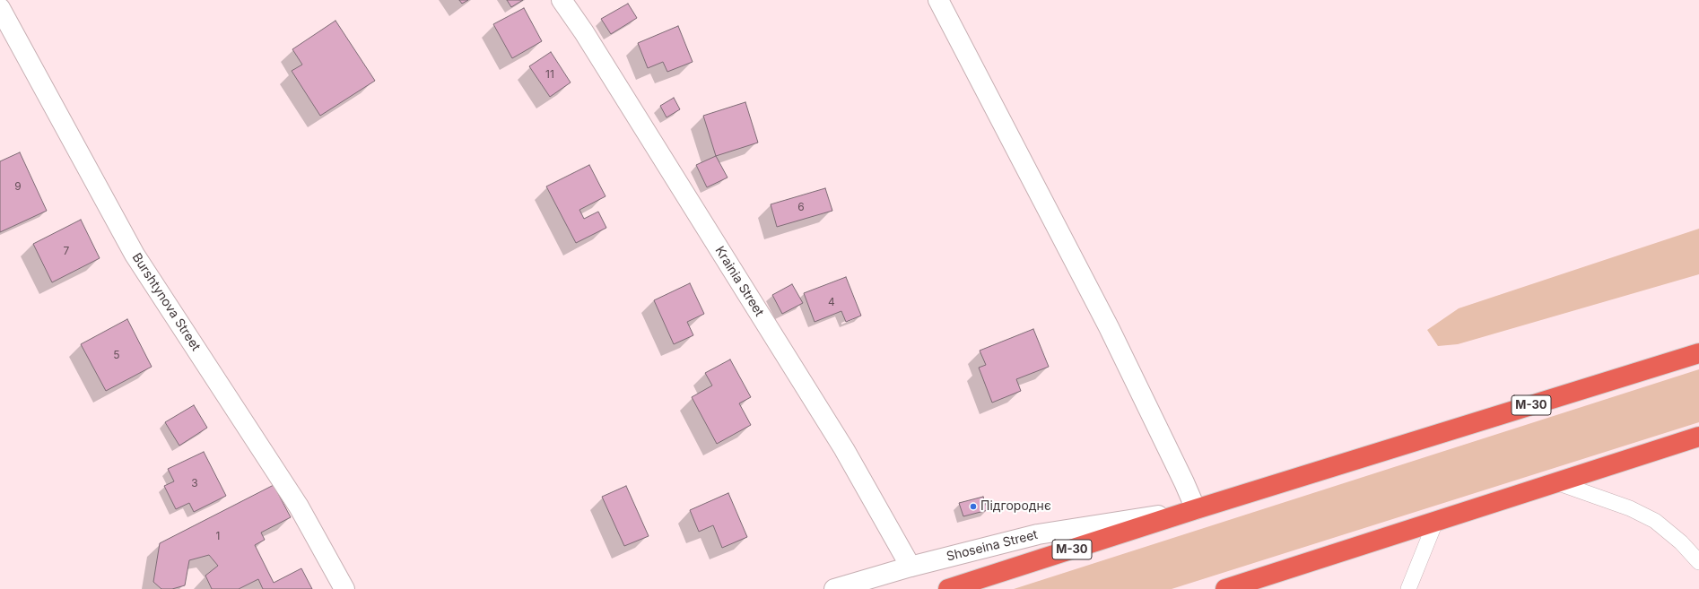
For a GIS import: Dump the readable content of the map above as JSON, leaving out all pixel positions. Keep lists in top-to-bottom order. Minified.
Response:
{"streets":{"highway":["М-30"],"street":["Krainia Street","Burshtynova Street","Shoseina Street"]},"crossings":[["Krainia Street","Shoseina Street"],["М-30","Shoseina Street"]],"places":["Підгороднє"],"house_numbers":["11","9","6","7","4","5","3","1"]}
